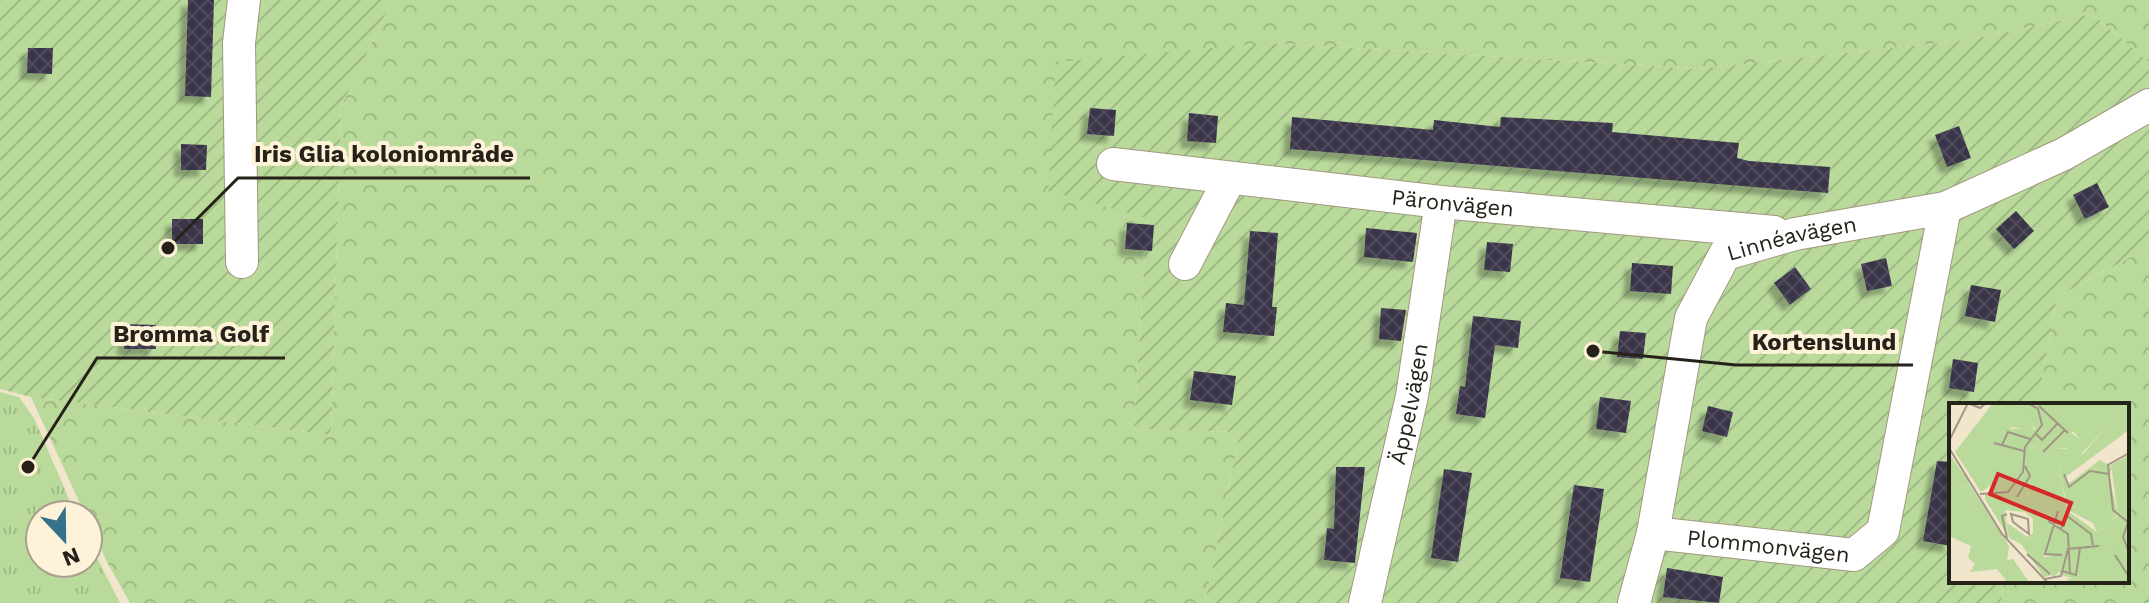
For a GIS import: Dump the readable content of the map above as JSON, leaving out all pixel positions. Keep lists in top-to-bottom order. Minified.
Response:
{"streets":{"street":["Päronvägen","Linnéavägen","Äppelvägen","Plommonvägen"]},"crossings":[["Päronvägen","Linnéavägen"],["Päronvägen","Äppelvägen"],["Linnéavägen","Plommonvägen"]],"places":["Iris Glia koloniområde","Kortenslund","Bromma Golf"],"north":"bottom"}
